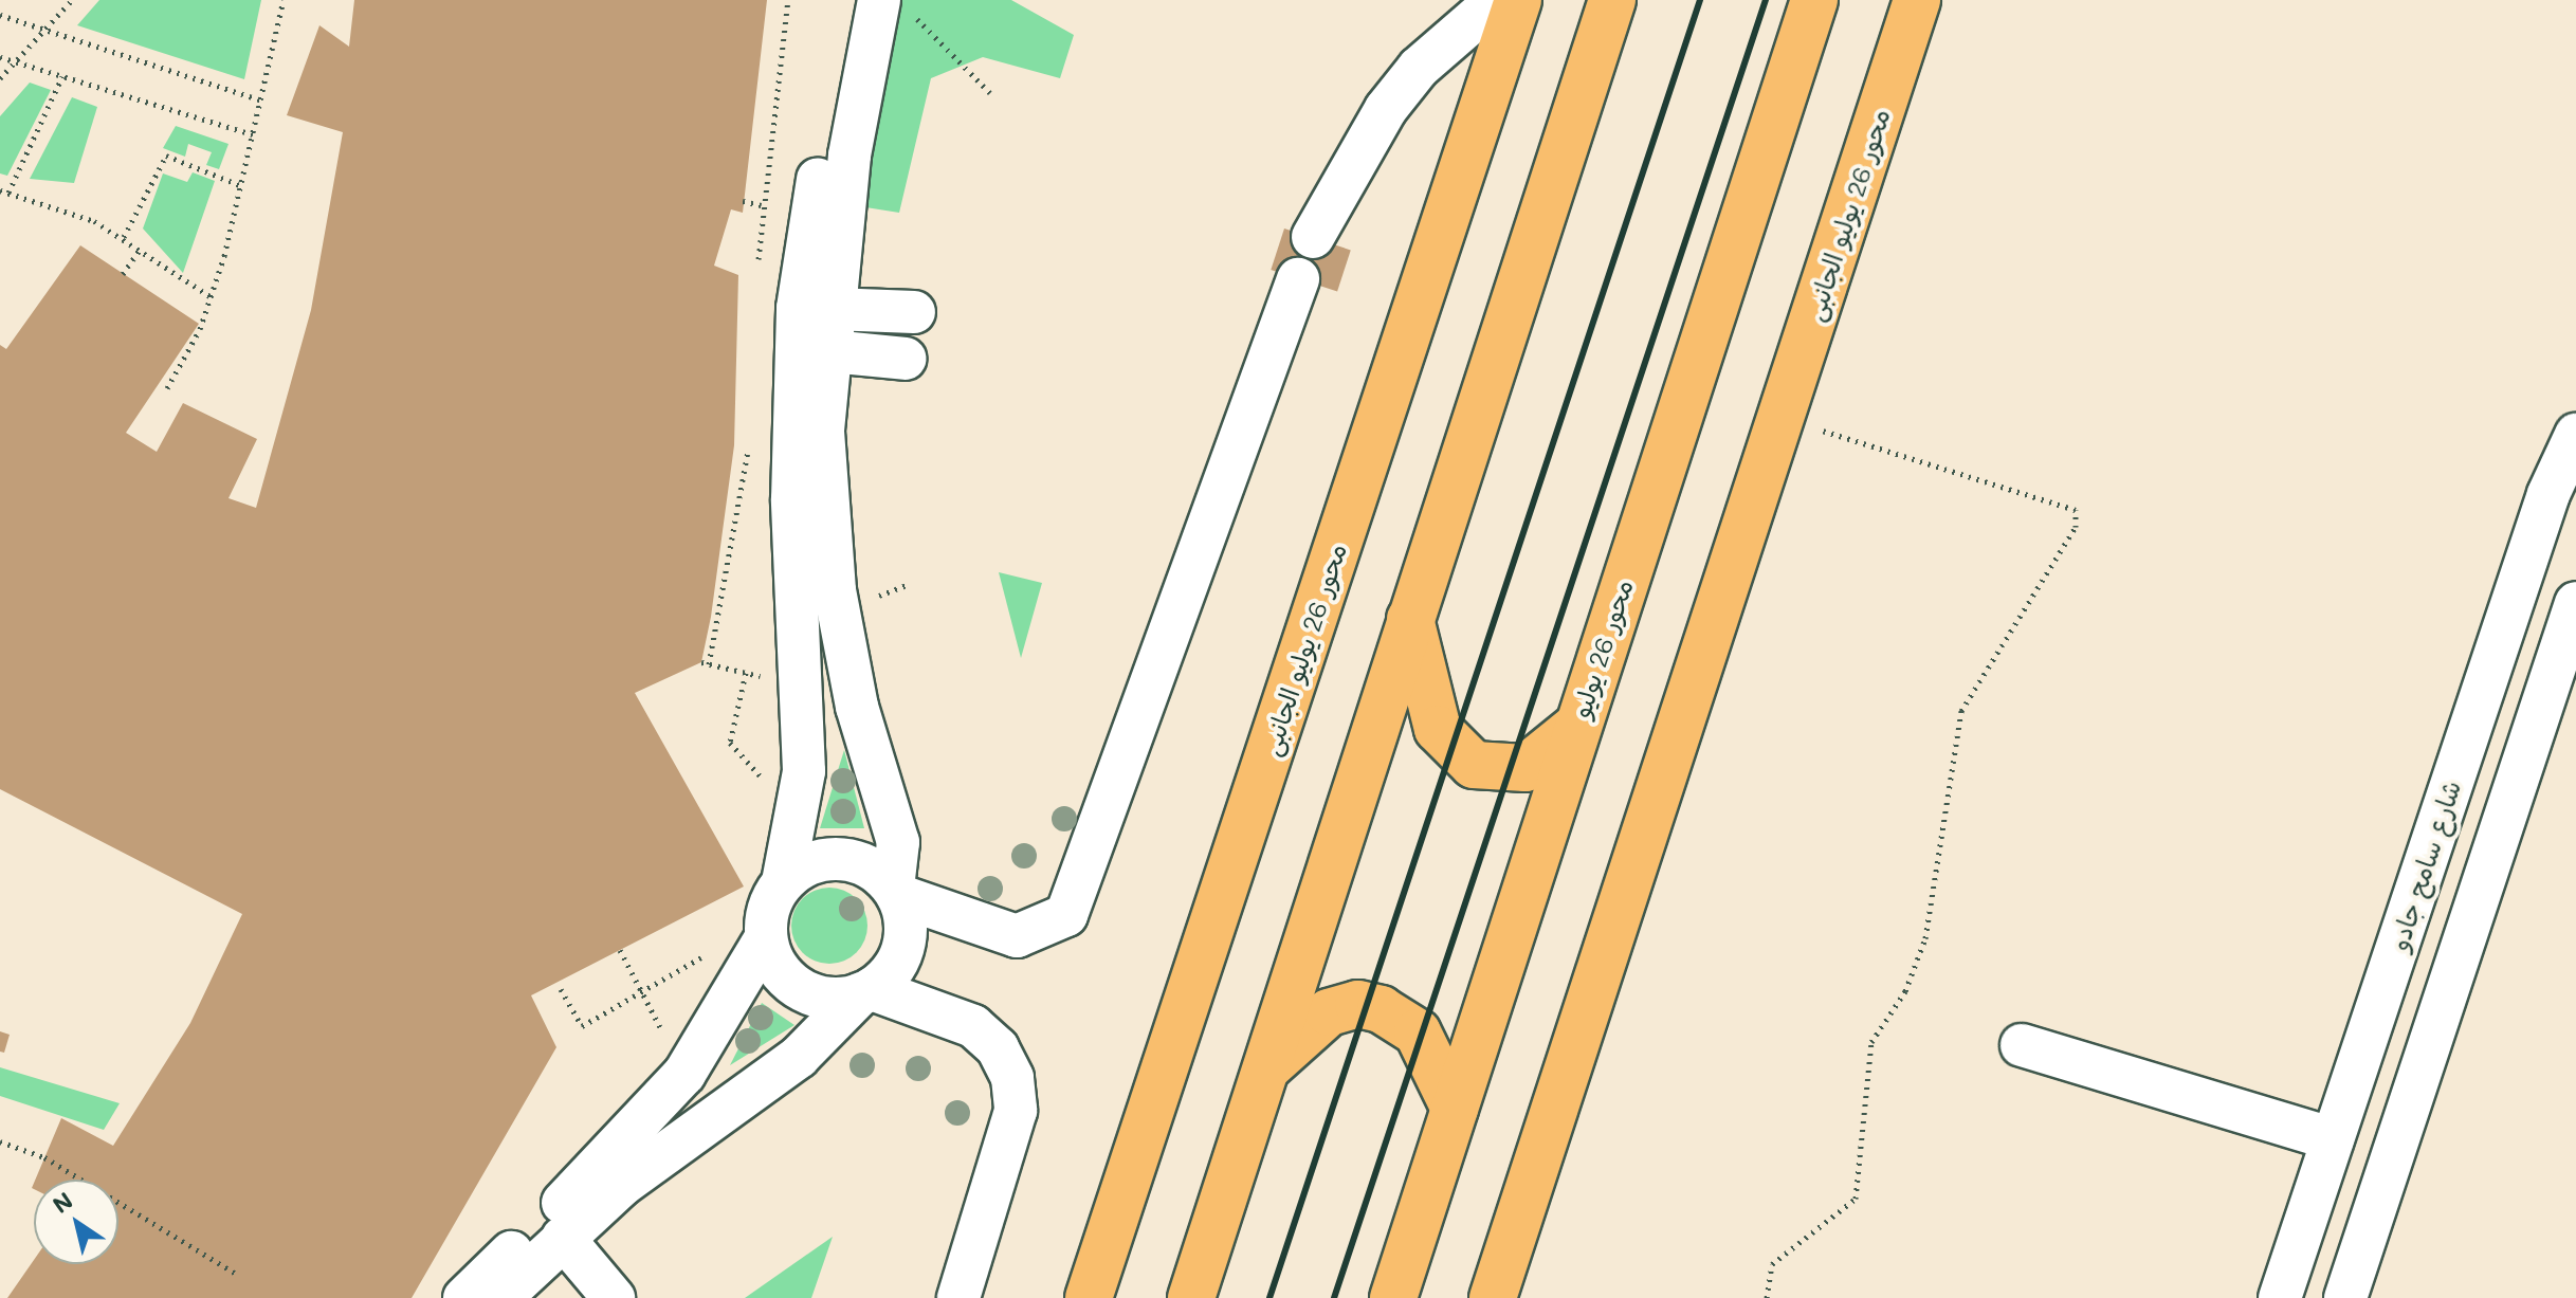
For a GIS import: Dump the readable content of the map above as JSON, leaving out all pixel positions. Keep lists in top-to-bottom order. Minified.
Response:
{"streets":{"main road":["محور 26 يوليو الجانبى","محور 26 يوليو"],"street":["شارع سامح جادو"]},"north":"top left"}
